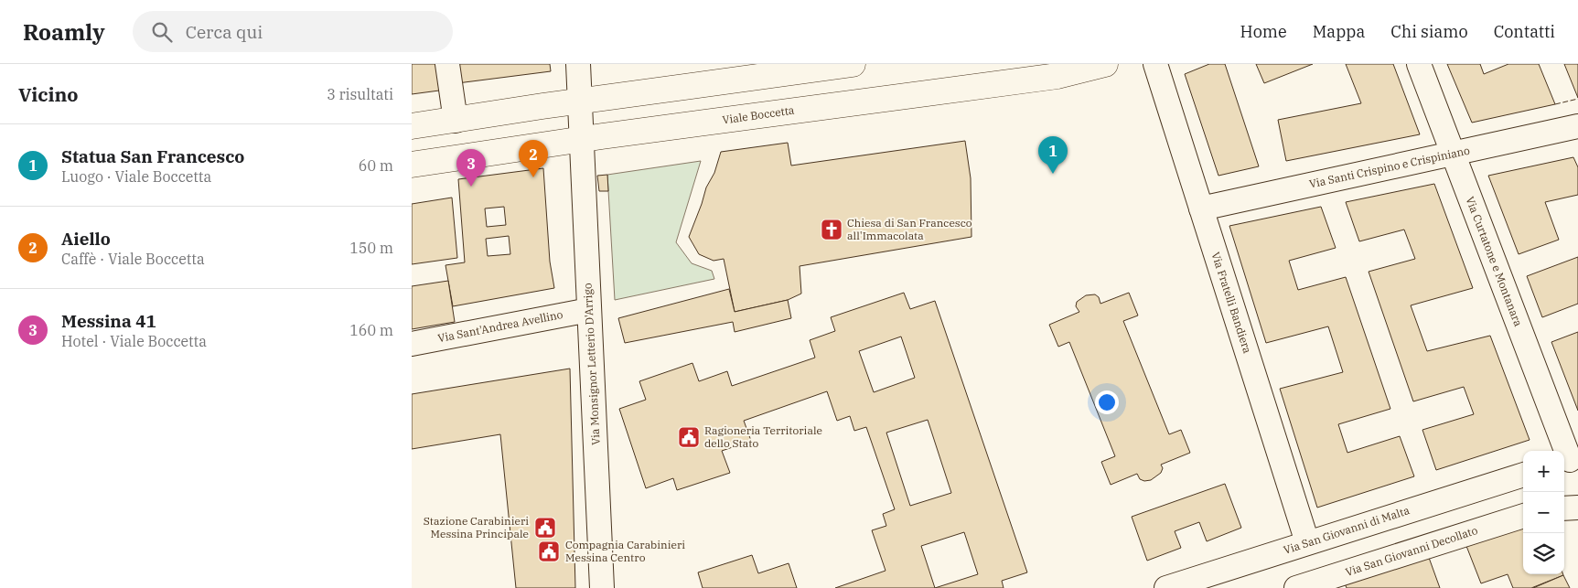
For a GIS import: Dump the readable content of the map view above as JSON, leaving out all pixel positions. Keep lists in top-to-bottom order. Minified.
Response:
{"streets":{"main road":["Viale Boccetta"],"street":["Via Santi Crispino e Crispiniano","Via Curtatone e Montanara","Via Fratelli Bandiera","Via Sant'Andrea Avellino","Via Monsignor Letterio D'Arrigo","Via San Giovanni di Malta","Via San Giovanni Decollato"]},"crossings":[["Viale Boccetta","Via Monsignor Letterio D'Arrigo"],["Via Santi Crispino e Crispiniano","Via Curtatone e Montanara"],["Via Santi Crispino e Crispiniano","Via Fratelli Bandiera"],["Via Fratelli Bandiera","Via San Giovanni di Malta"],["Via Sant'Andrea Avellino","Via Monsignor Letterio D'Arrigo"]],"places":{"church":["Chiesa di San Francesco all'Immacolata"],"public building":["Ragioneria Territoriale dello Stato","Stazione Carabinieri Messina Principale","Compagnia Carabinieri Messina Centro"]},"page":{"header":"Roamly","search":"Cerca qui","nav":["Home","Mappa","Chi siamo","Contatti"],"heading":["Vicino","3 risultati"],"list":[{"mark":"1","name":"Statua San Francesco","note":"Luogo · Viale Boccetta","value":"60 m"},{"mark":"2","name":"Aiello","note":"Caffè · Viale Boccetta","value":"150 m"},{"mark":"3","name":"Messina 41","note":"Hotel · Viale Boccetta","value":"160 m"}],"pins":["1","2","3"],"map_buttons":["+","−"]}}
